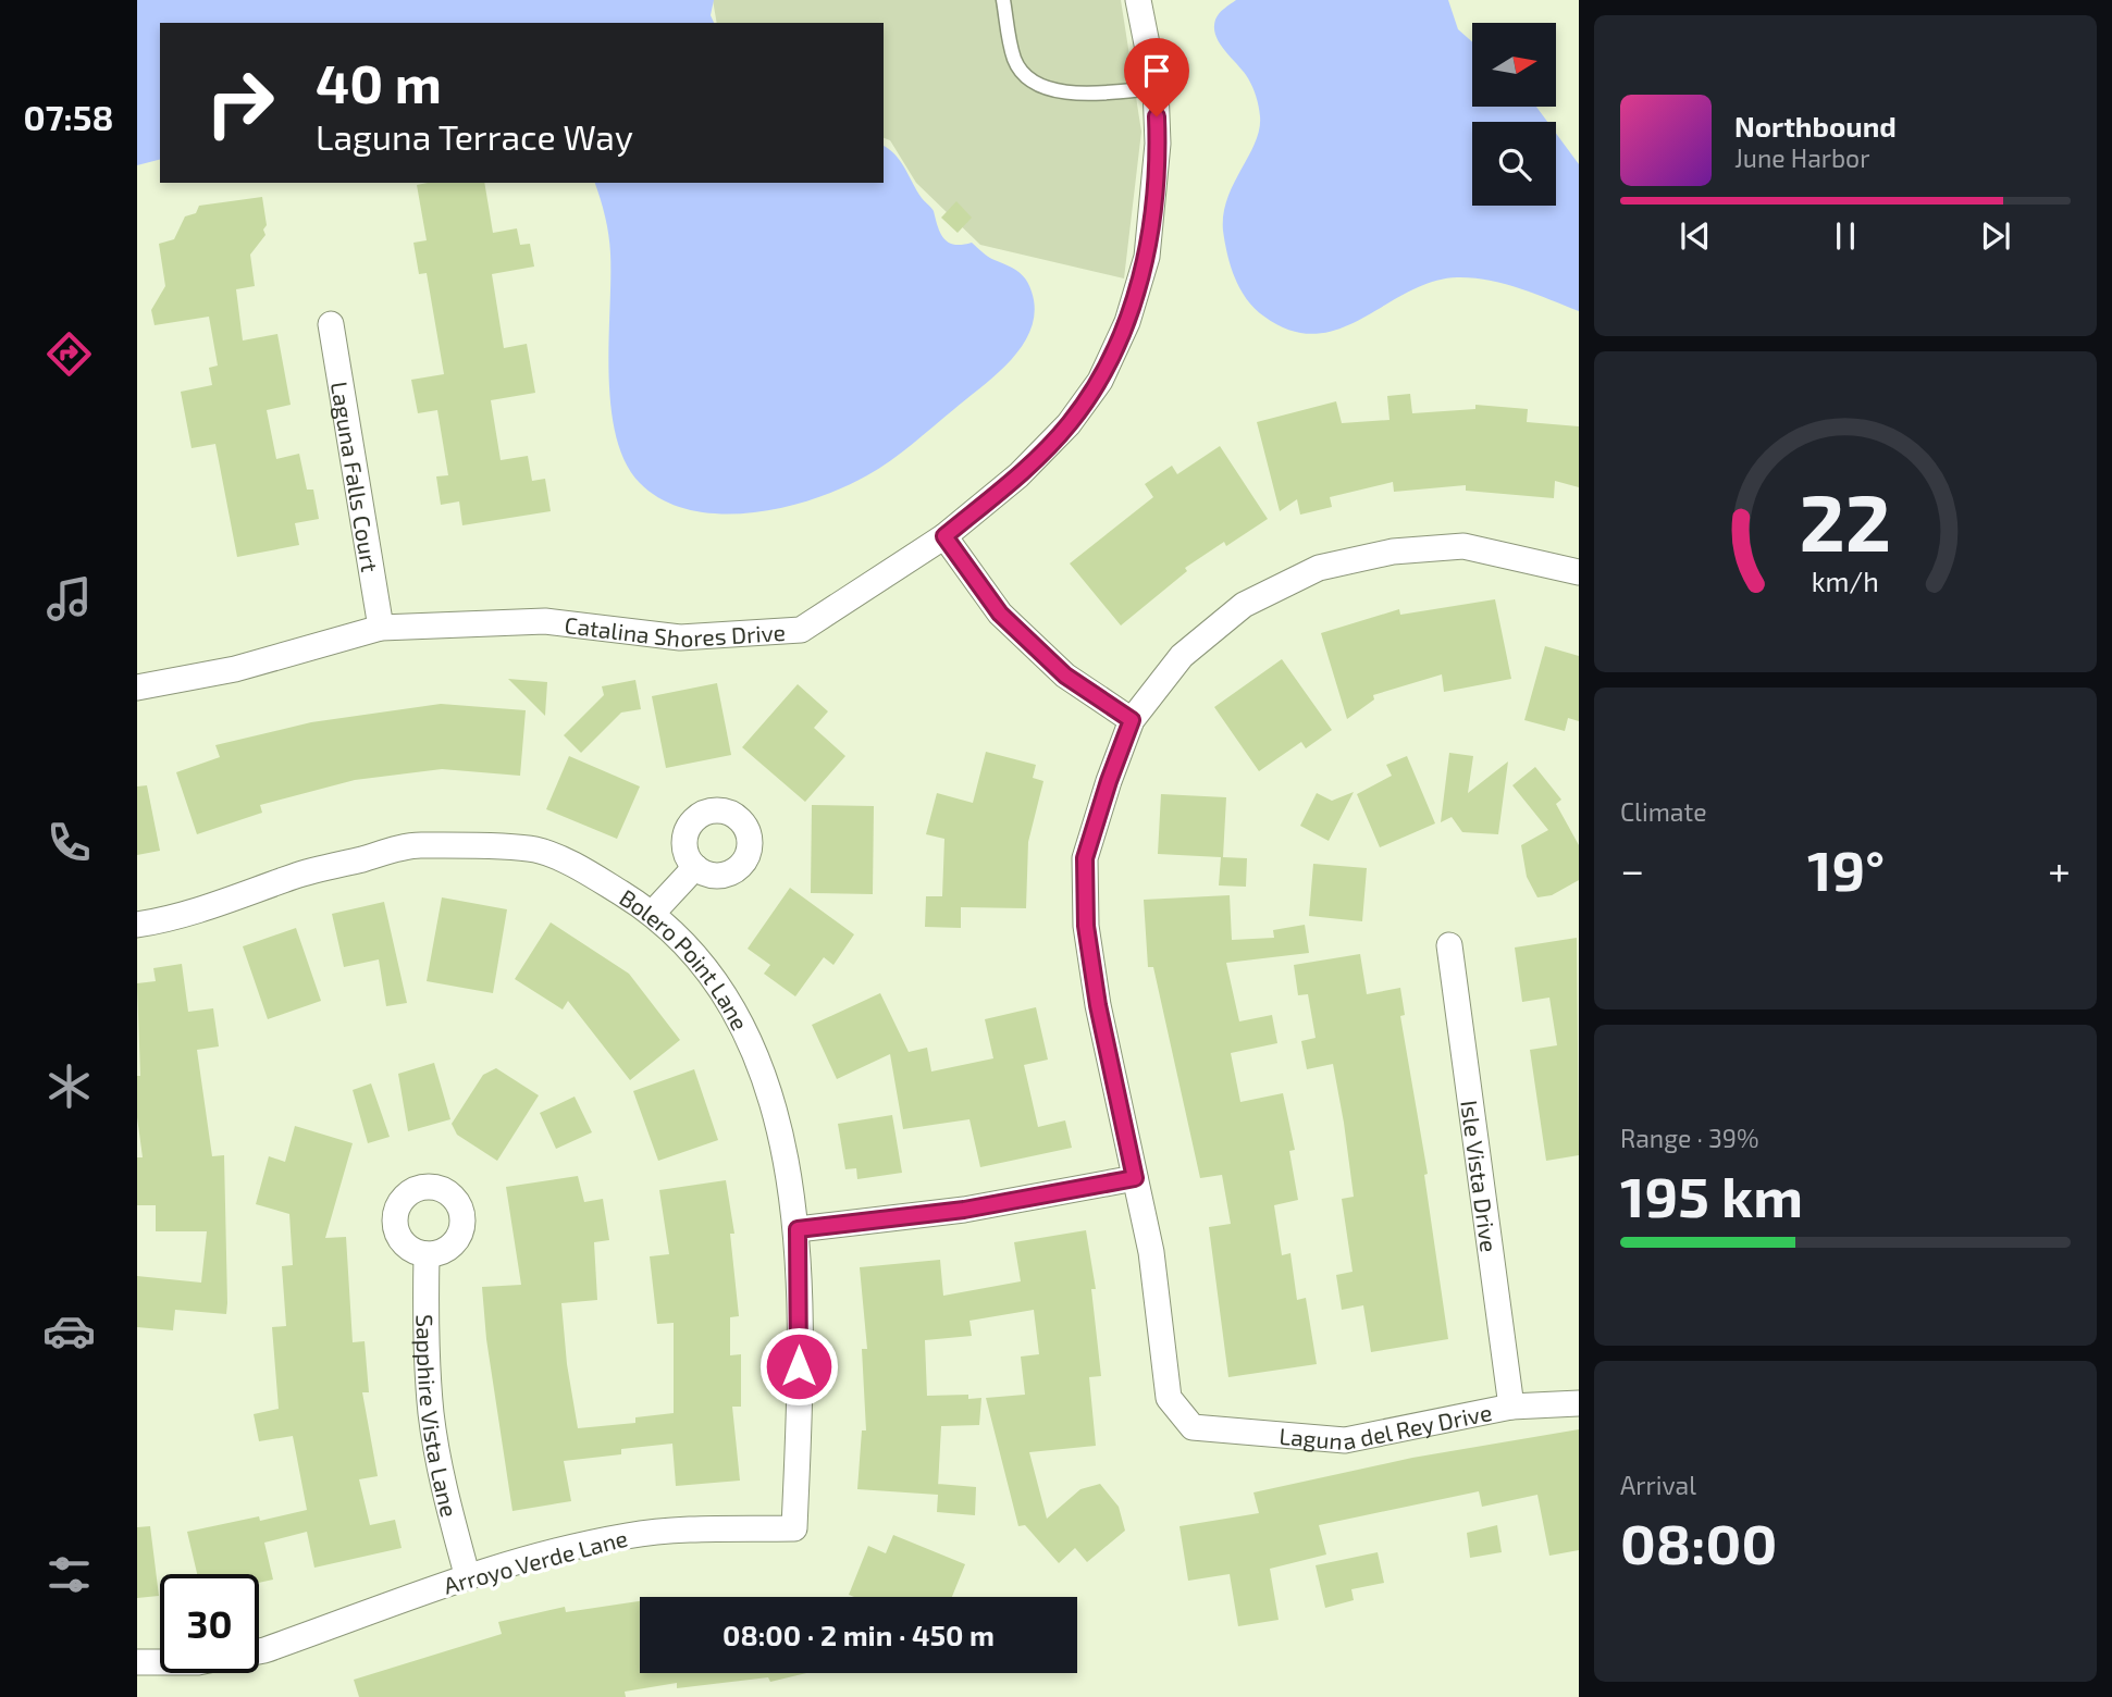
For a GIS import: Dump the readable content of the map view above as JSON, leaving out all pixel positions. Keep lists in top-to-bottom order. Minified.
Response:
{"streets":{"street":["Laguna Falls Court","Catalina Shores Drive","Bolero Point Lane","Isle Vista Drive","Sapphire Vista Lane","Laguna del Rey Drive","Arroyo Verde Lane"]},"crossings":[["Laguna Falls Court","Catalina Shores Drive"],["Bolero Point Lane","Arroyo Verde Lane"],["Isle Vista Drive","Laguna del Rey Drive"],["Sapphire Vista Lane","Arroyo Verde Lane"]],"north":"right","page":{"tabs":"07:58","turn":["40 m","Laguna Terrace Way"],"song":["Northbound","June Harbor"],"tile":["Climate",["Range · 39%","195 km"],["Arrival","08:00"]],"heat":["−","19°","+"],"limit":"30","trip":"08:00 · 2 min · 450 m","gauge":["22","km/h"]}}
